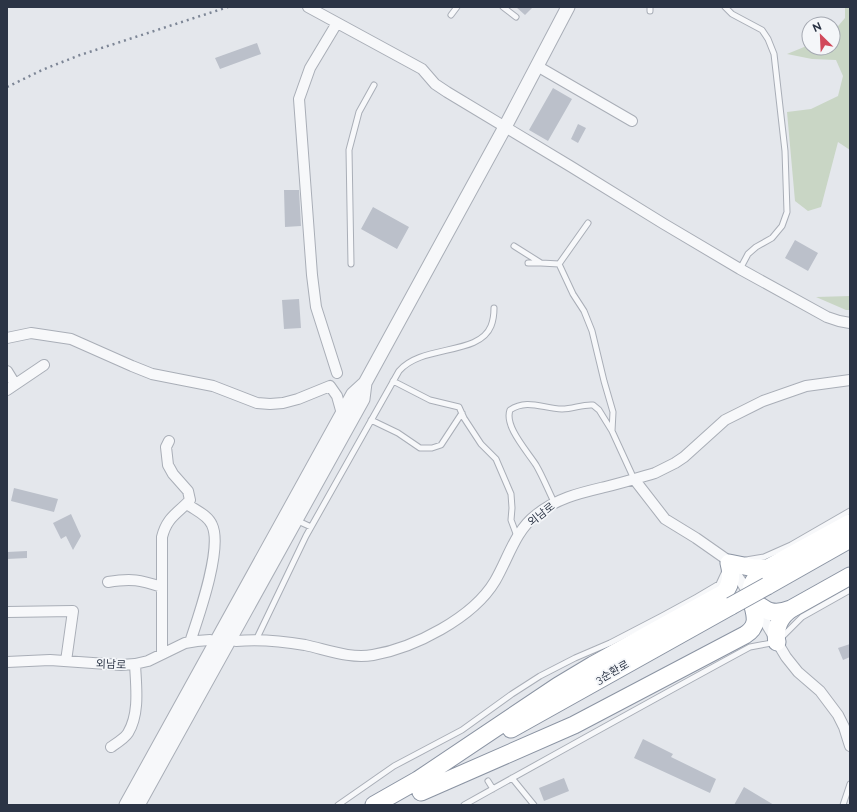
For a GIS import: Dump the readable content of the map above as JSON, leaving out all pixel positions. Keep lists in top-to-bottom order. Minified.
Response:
{"streets":{"highway":["3순환로"],"street":["외남로"]},"north":"top left"}
